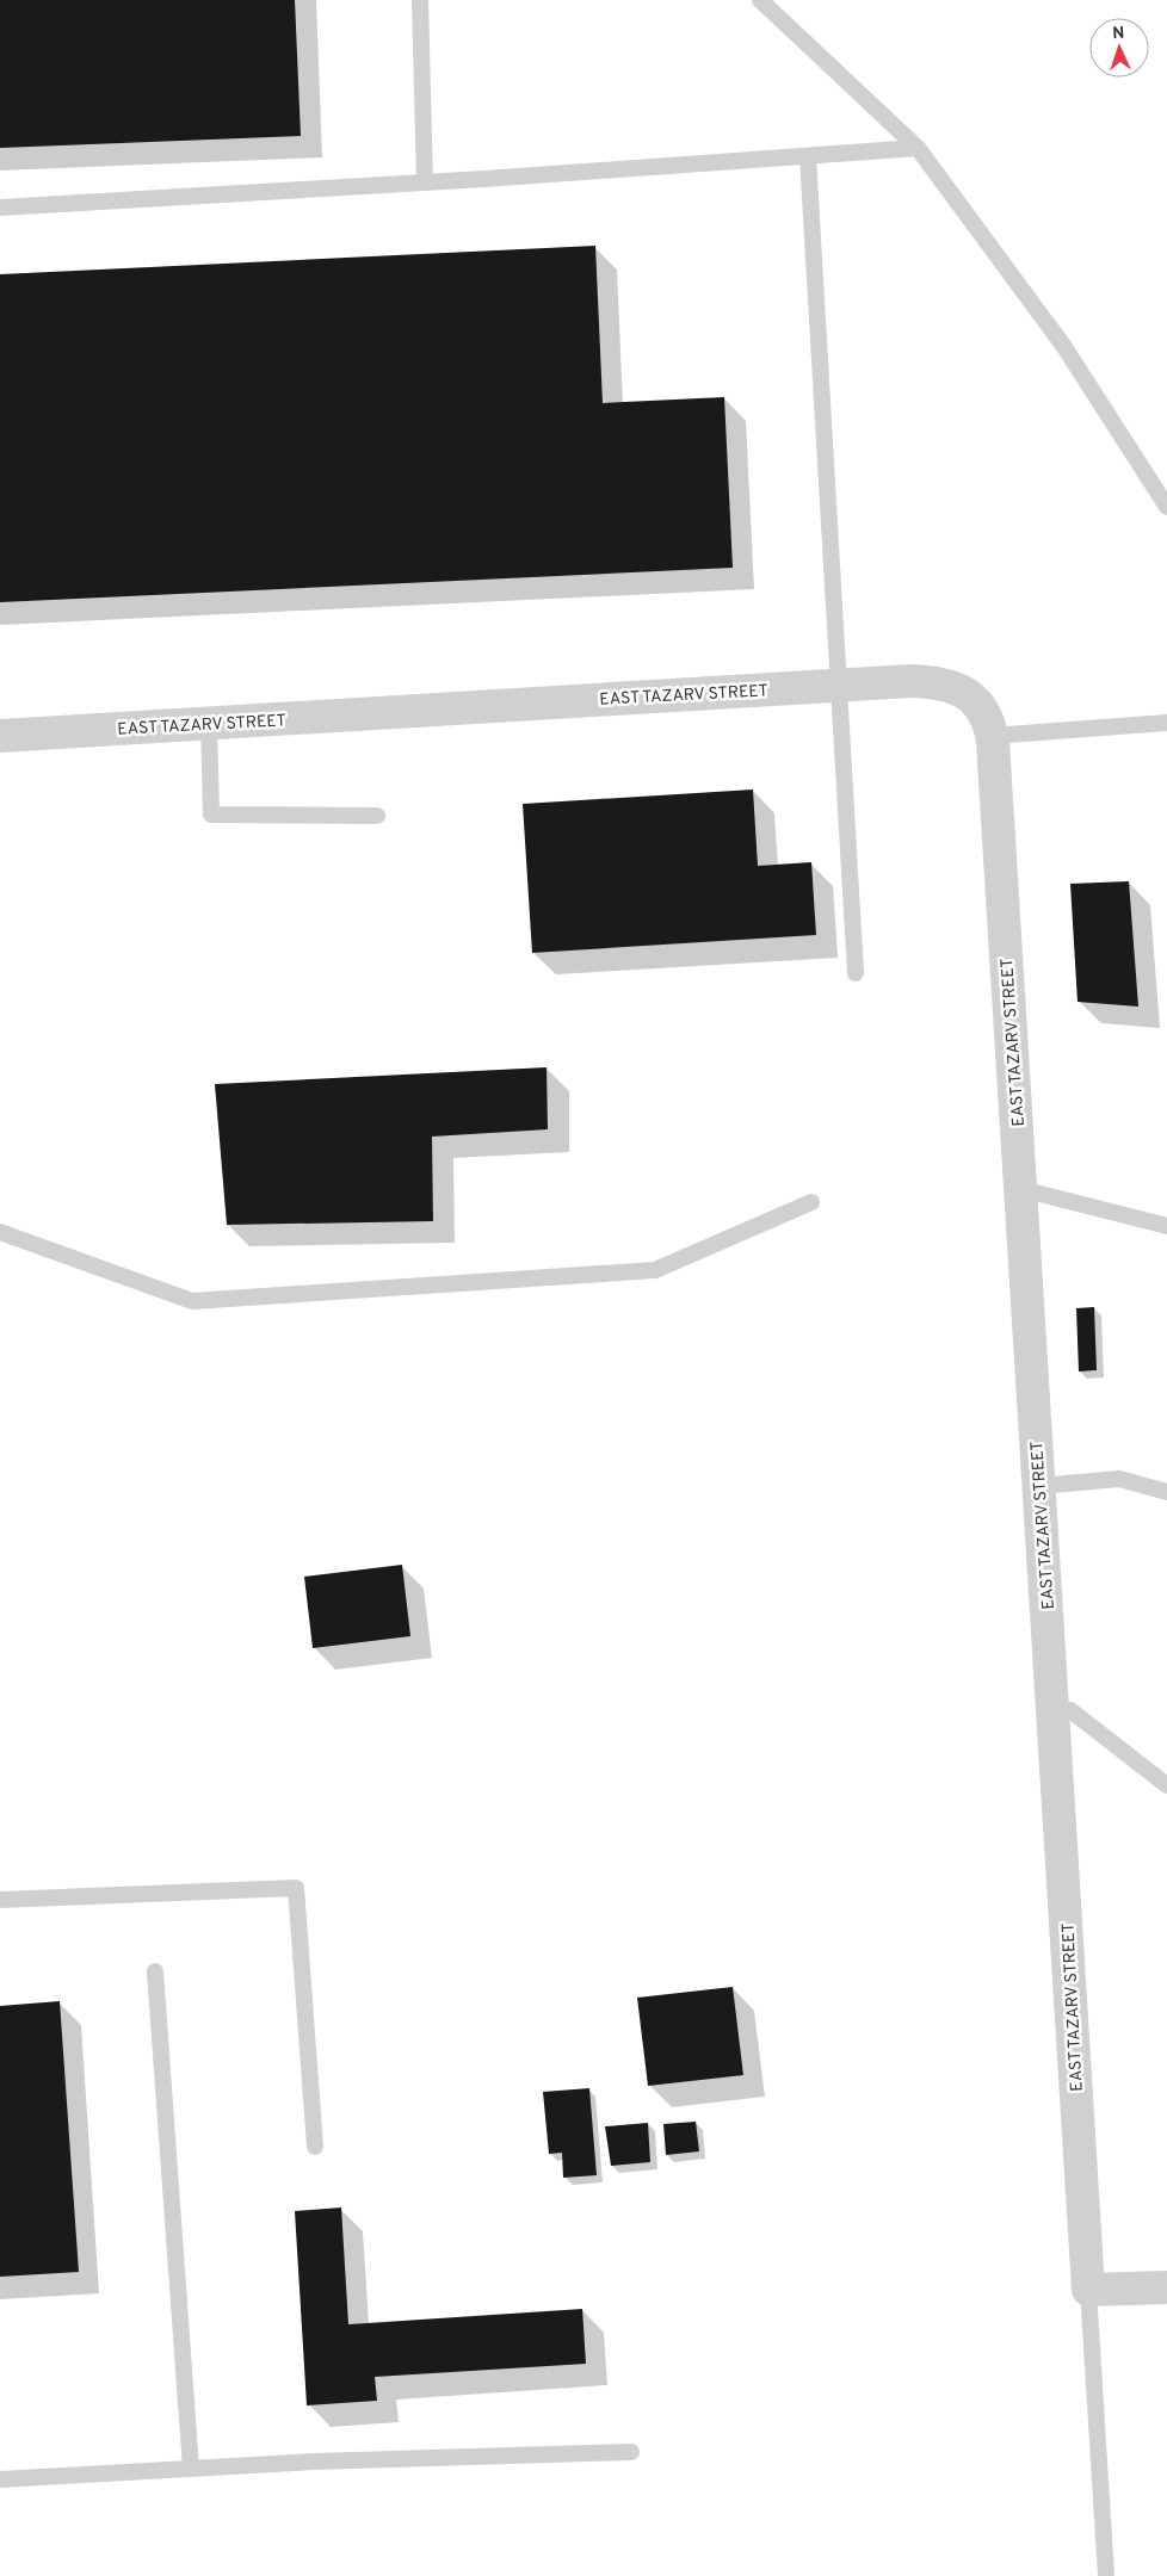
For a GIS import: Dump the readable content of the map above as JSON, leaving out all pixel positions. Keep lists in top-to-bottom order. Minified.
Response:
{"streets":{"street":["EAST TAZARV STREET"]},"north":"top"}
